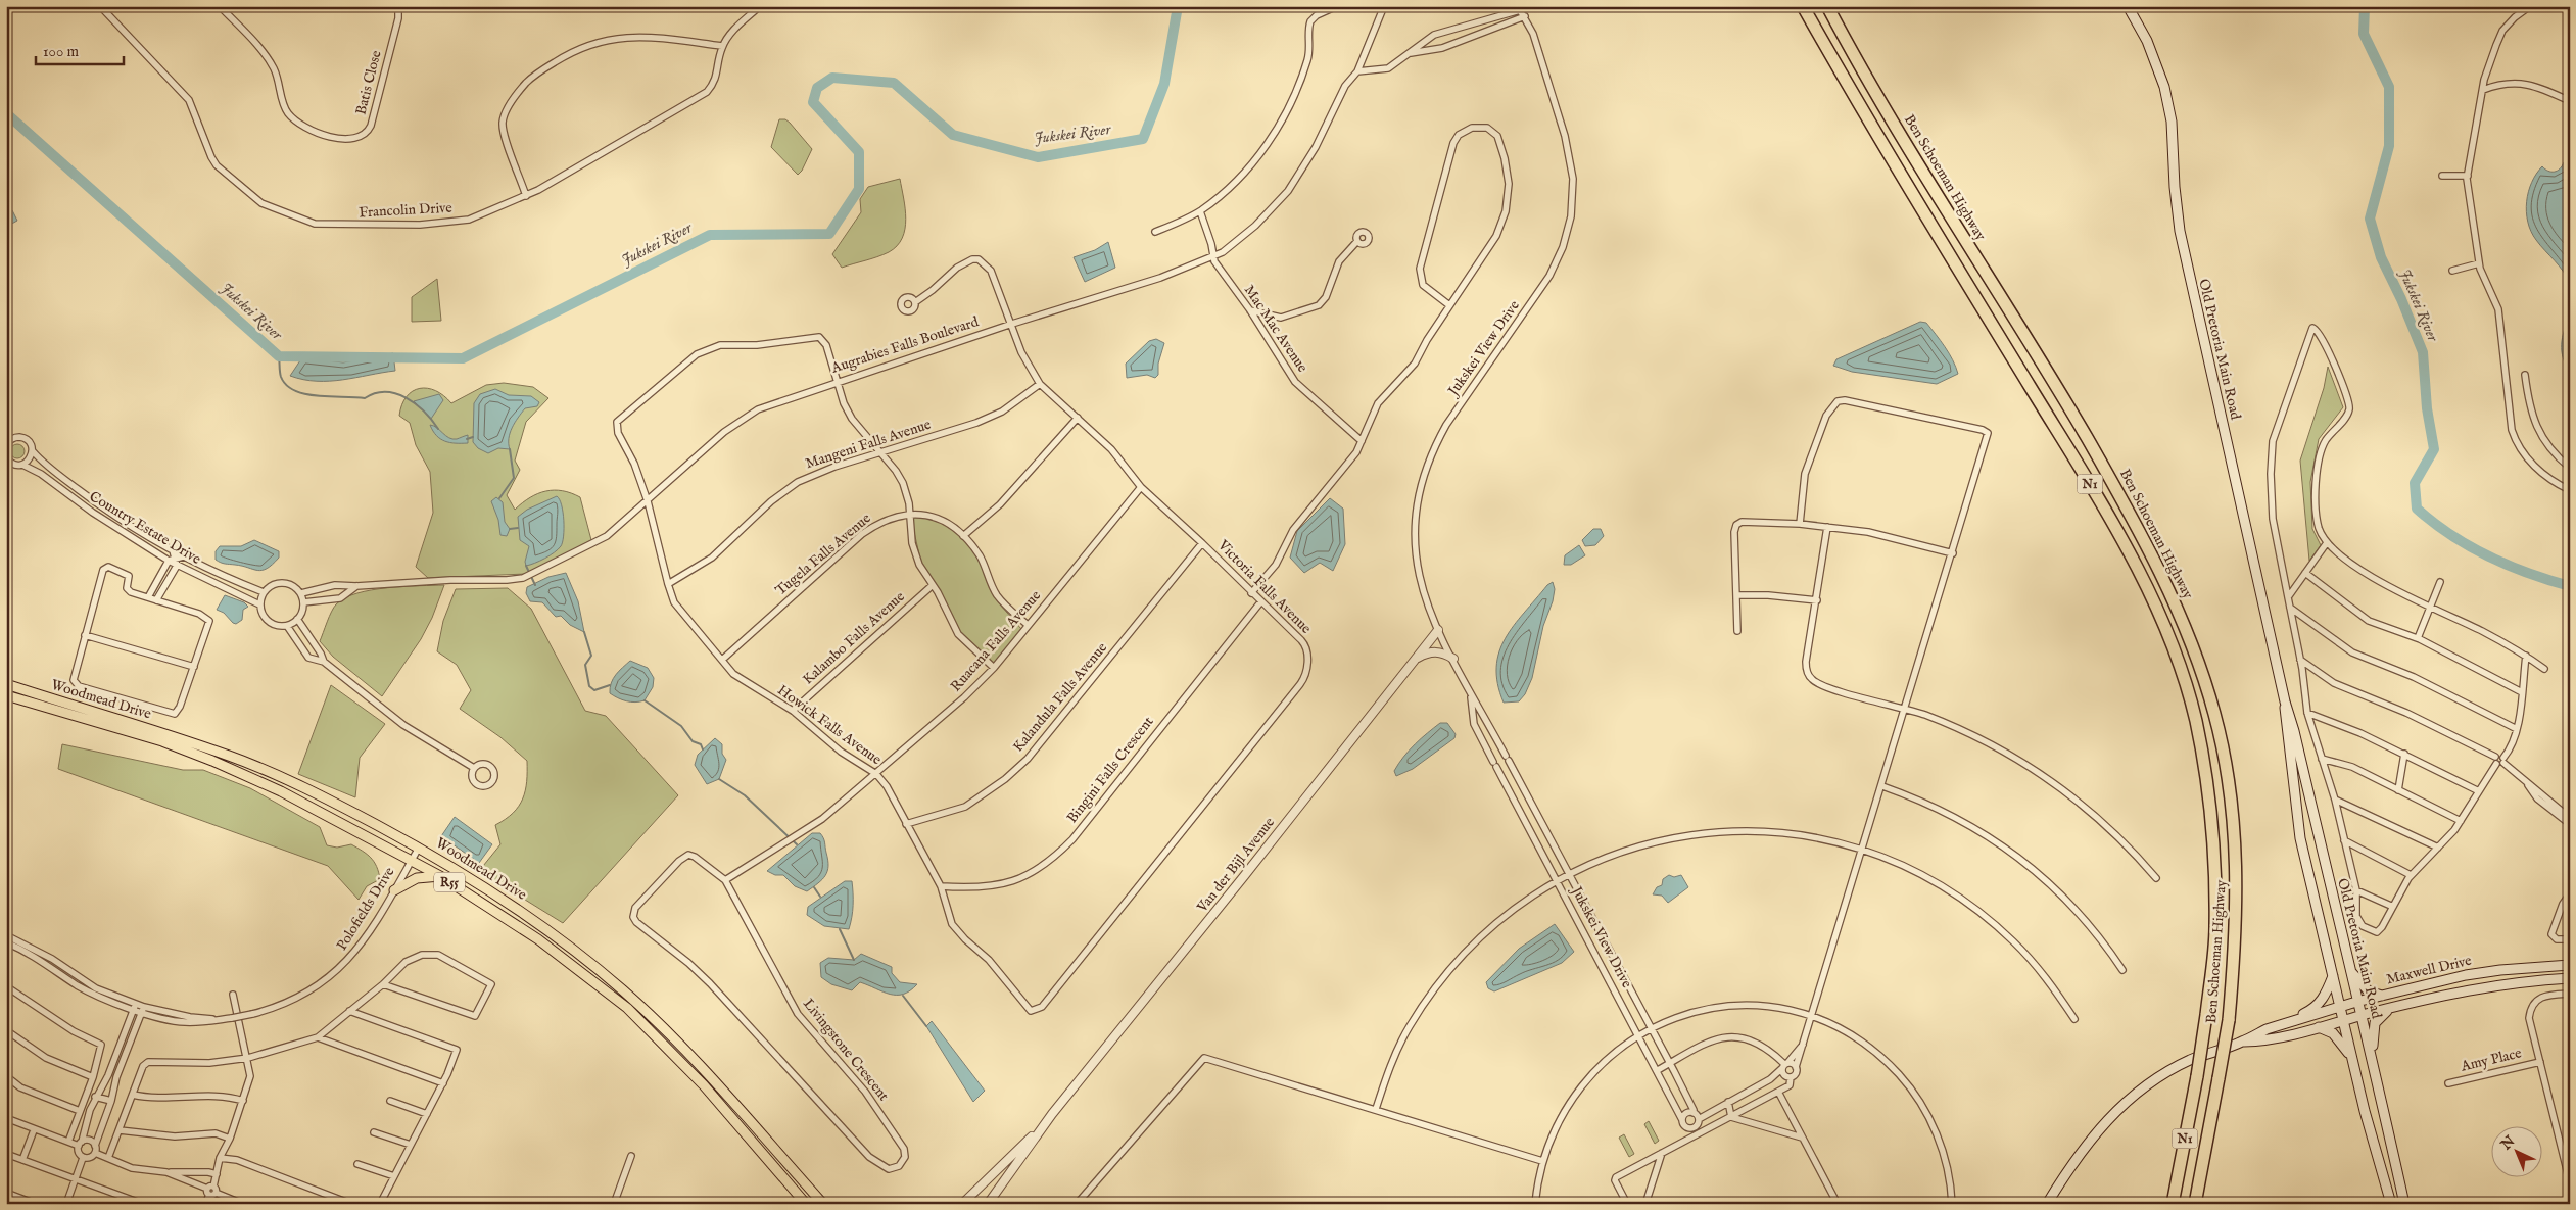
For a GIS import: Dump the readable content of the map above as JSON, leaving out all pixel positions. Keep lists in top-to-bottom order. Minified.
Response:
{"streets":{"highway":["Ben Schoeman Highway","N1"],"main road":["Old Pretoria Main Road","Woodmead Drive","R55","Maxwell Drive"],"street":["Batis Close","Francolin Drive","Mac Mac Avenue","Augrabies Falls Boulevard","Jukskei View Drive","Mangeni Falls Avenue","Country Estate Drive","Tugela Falls Avenue","Victoria Falls Avenue","Kalambo Falls Avenue","Ruacana Falls Avenue","Kalandula Falls Avenue","Howick Falls Avenue","Bingini Falls Crescent","Van der Bijl Avenue","Polofields Drive","Livingstone Crescent","Amy Place"]},"crossings":[["Mac Mac Avenue","Augrabies Falls Boulevard"],["Augrabies Falls Boulevard","Country Estate Drive"],["Augrabies Falls Boulevard","Victoria Falls Avenue"],["Augrabies Falls Boulevard","Howick Falls Avenue"],["Jukskei View Drive","Van der Bijl Avenue"],["Old Pretoria Main Road","Maxwell Drive"],["Mangeni Falls Avenue","Victoria Falls Avenue"],["Mangeni Falls Avenue","Howick Falls Avenue"],["Tugela Falls Avenue","Ruacana Falls Avenue"],["Tugela Falls Avenue","Howick Falls Avenue"],["Victoria Falls Avenue","Ruacana Falls Avenue"],["Victoria Falls Avenue","Kalandula Falls Avenue"],["Victoria Falls Avenue","Howick Falls Avenue"],["Victoria Falls Avenue","Bingini Falls Crescent"],["Kalambo Falls Avenue","Howick Falls Avenue"],["Ruacana Falls Avenue","Howick Falls Avenue"],["Ruacana Falls Avenue","Livingstone Crescent"],["Kalandula Falls Avenue","Howick Falls Avenue"],["Woodmead Drive","Polofields Drive"],["Howick Falls Avenue","Bingini Falls Crescent"]],"water":["Jukskei River"],"scale_bar":"100 m","north":"top left"}
